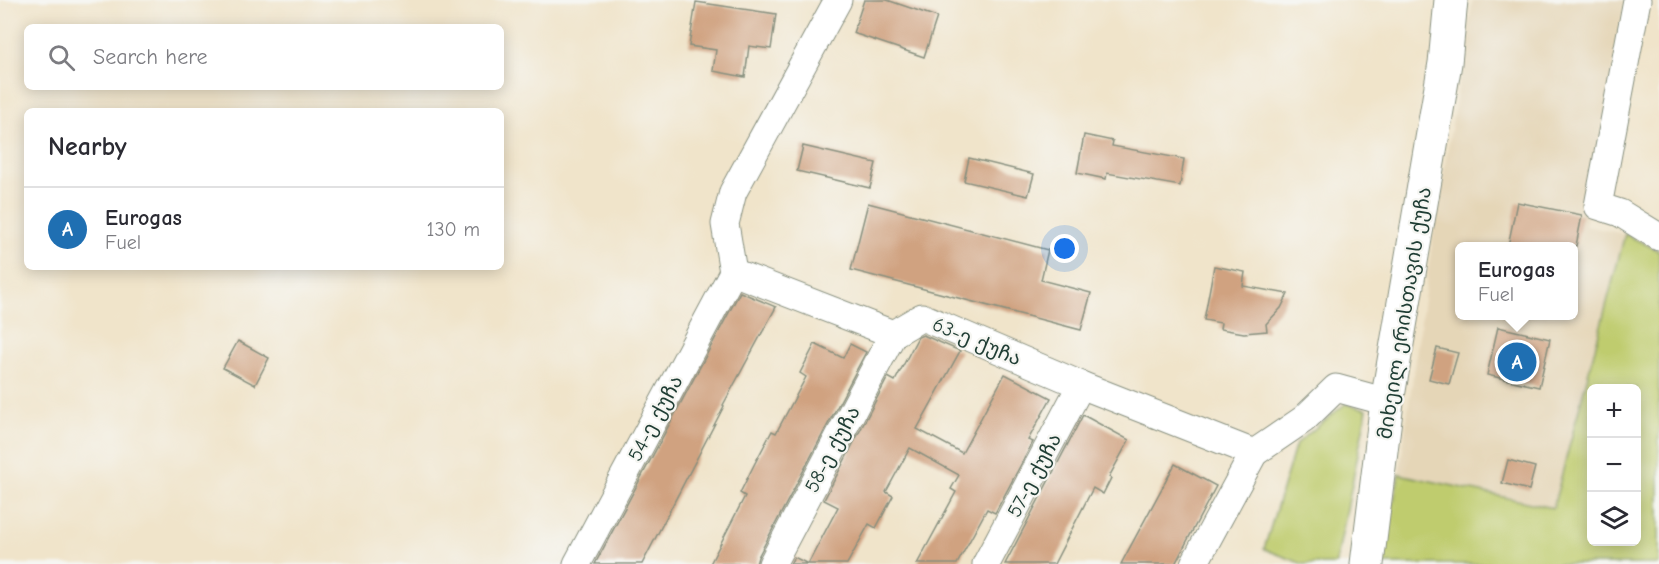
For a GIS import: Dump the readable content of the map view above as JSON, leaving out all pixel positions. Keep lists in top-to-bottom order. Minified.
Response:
{"streets":{"main road":["მიხეილ ერისთავის ქუჩა"],"street":["63-ე ქუჩა","54-ე ქუჩა","58-ე ქუჩა","57-ე ქუჩა"]},"crossings":[["63-ე ქუჩა","58-ე ქუჩა"],["63-ე ქუჩა","57-ე ქუჩა"]],"page":{"search":"Search here","heading":"Nearby","list":[{"mark":"A","name":"Eurogas","note":"Fuel","value":"130 m"}],"popup":["Eurogas","Fuel"],"pins":"A","map_buttons":["+","−"]}}
